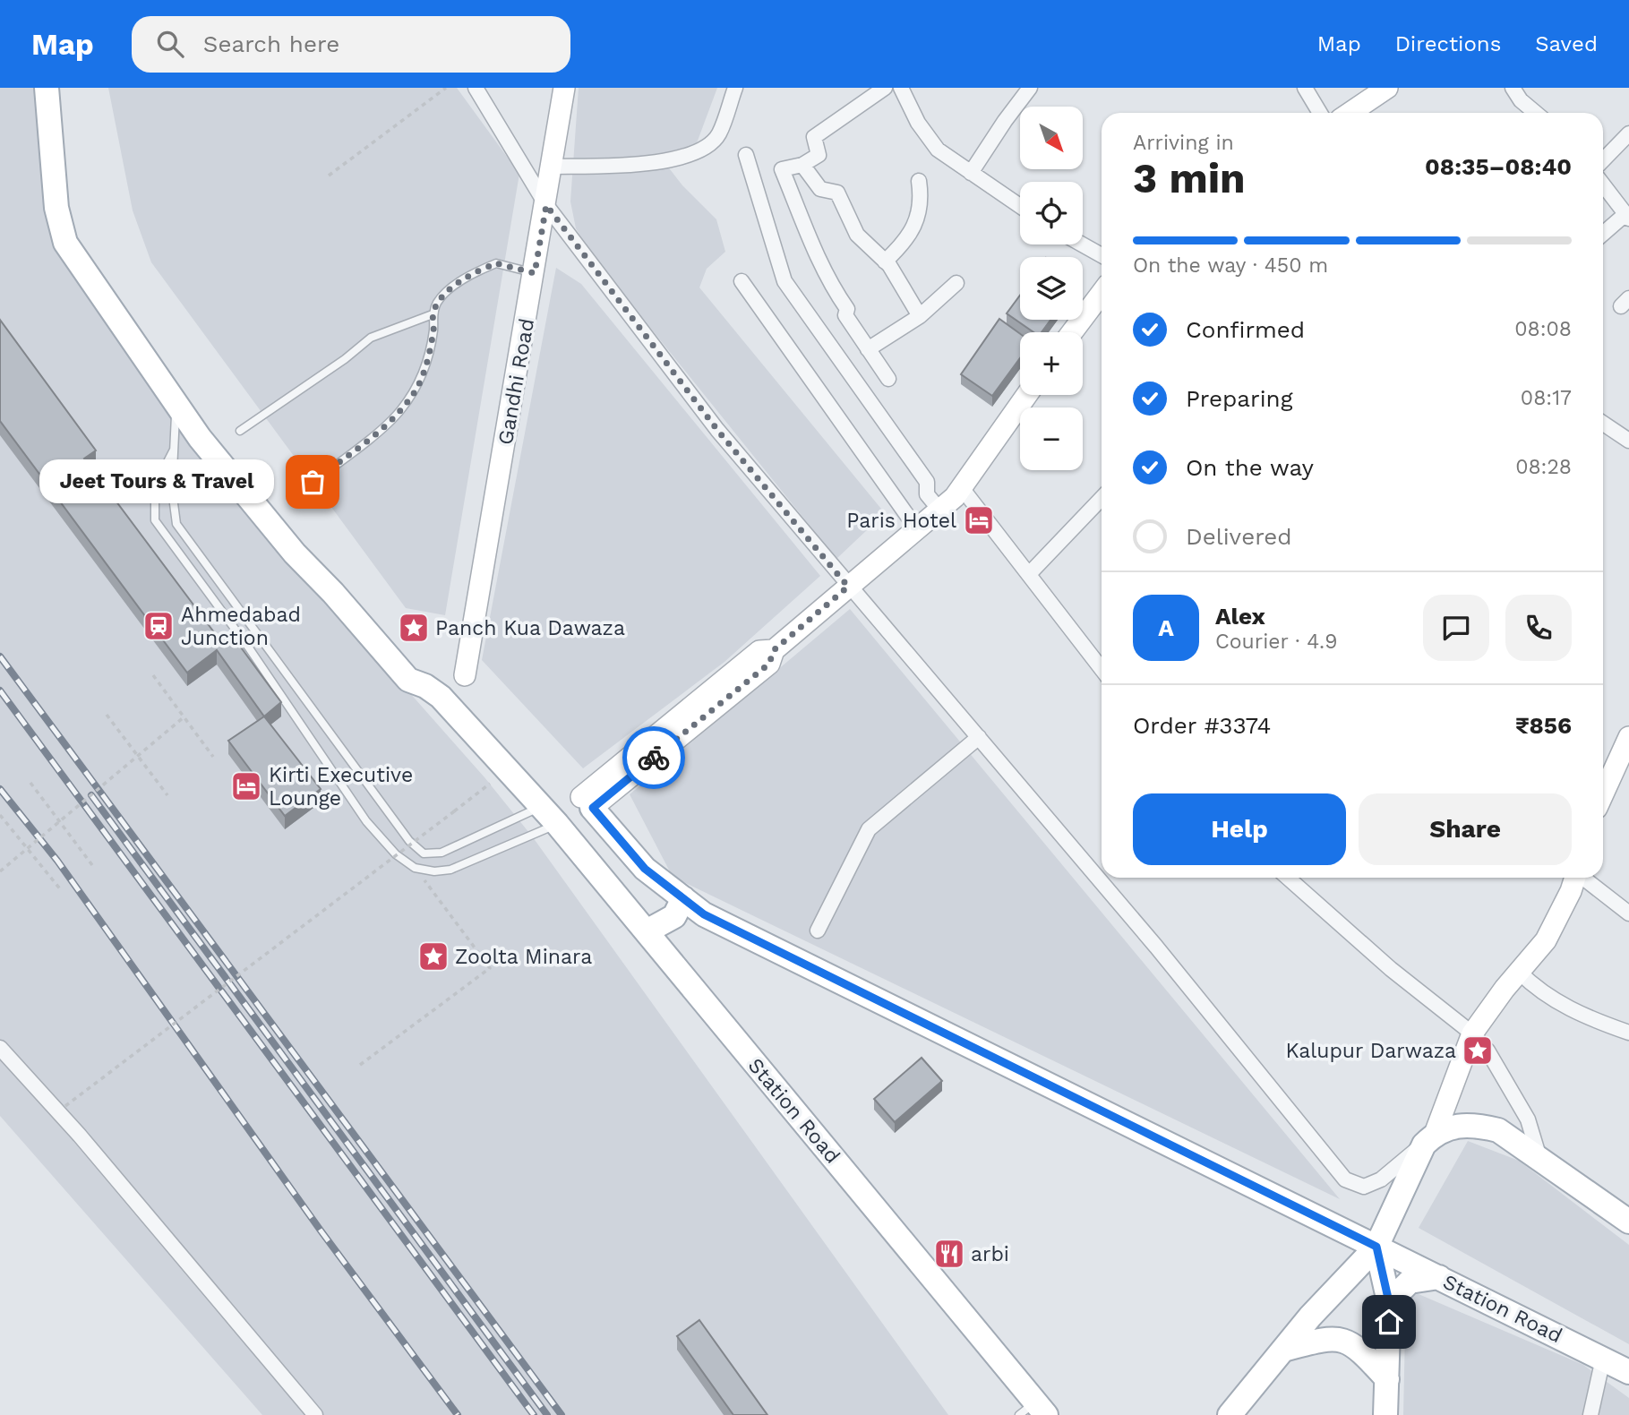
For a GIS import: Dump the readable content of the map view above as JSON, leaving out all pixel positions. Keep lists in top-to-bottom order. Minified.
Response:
{"streets":{"main road":["Gandhi Road","Station Road"]},"places":{"other":["Jeet Tours & Travel"],"hotel":["Paris Hotel","Kirti Executive Lounge"],"station":["Ahmedabad Junction"],"place":["Panch Kua Dawaza","Zoolta Minara","Kalupur Darwaza"],"restaurant":["arbi"]},"north":"bottom right","page":{"header":"Map","search":"Search here","nav":["Map","Directions","Saved"],"map_buttons":["+","−"],"heading":["3 min","Arriving in","08:35–08:40"],"panel":["Alex","Courier · 4.9","Order #3374","₹856"],"bar":"On the way · 450 m","list":[["Confirmed","08:08"],["Preparing","08:17"],["On the way","08:28"],"Delivered"],"bubble":"Jeet Tours & Travel","round":"A","buttons":["Help","Share"]}}
